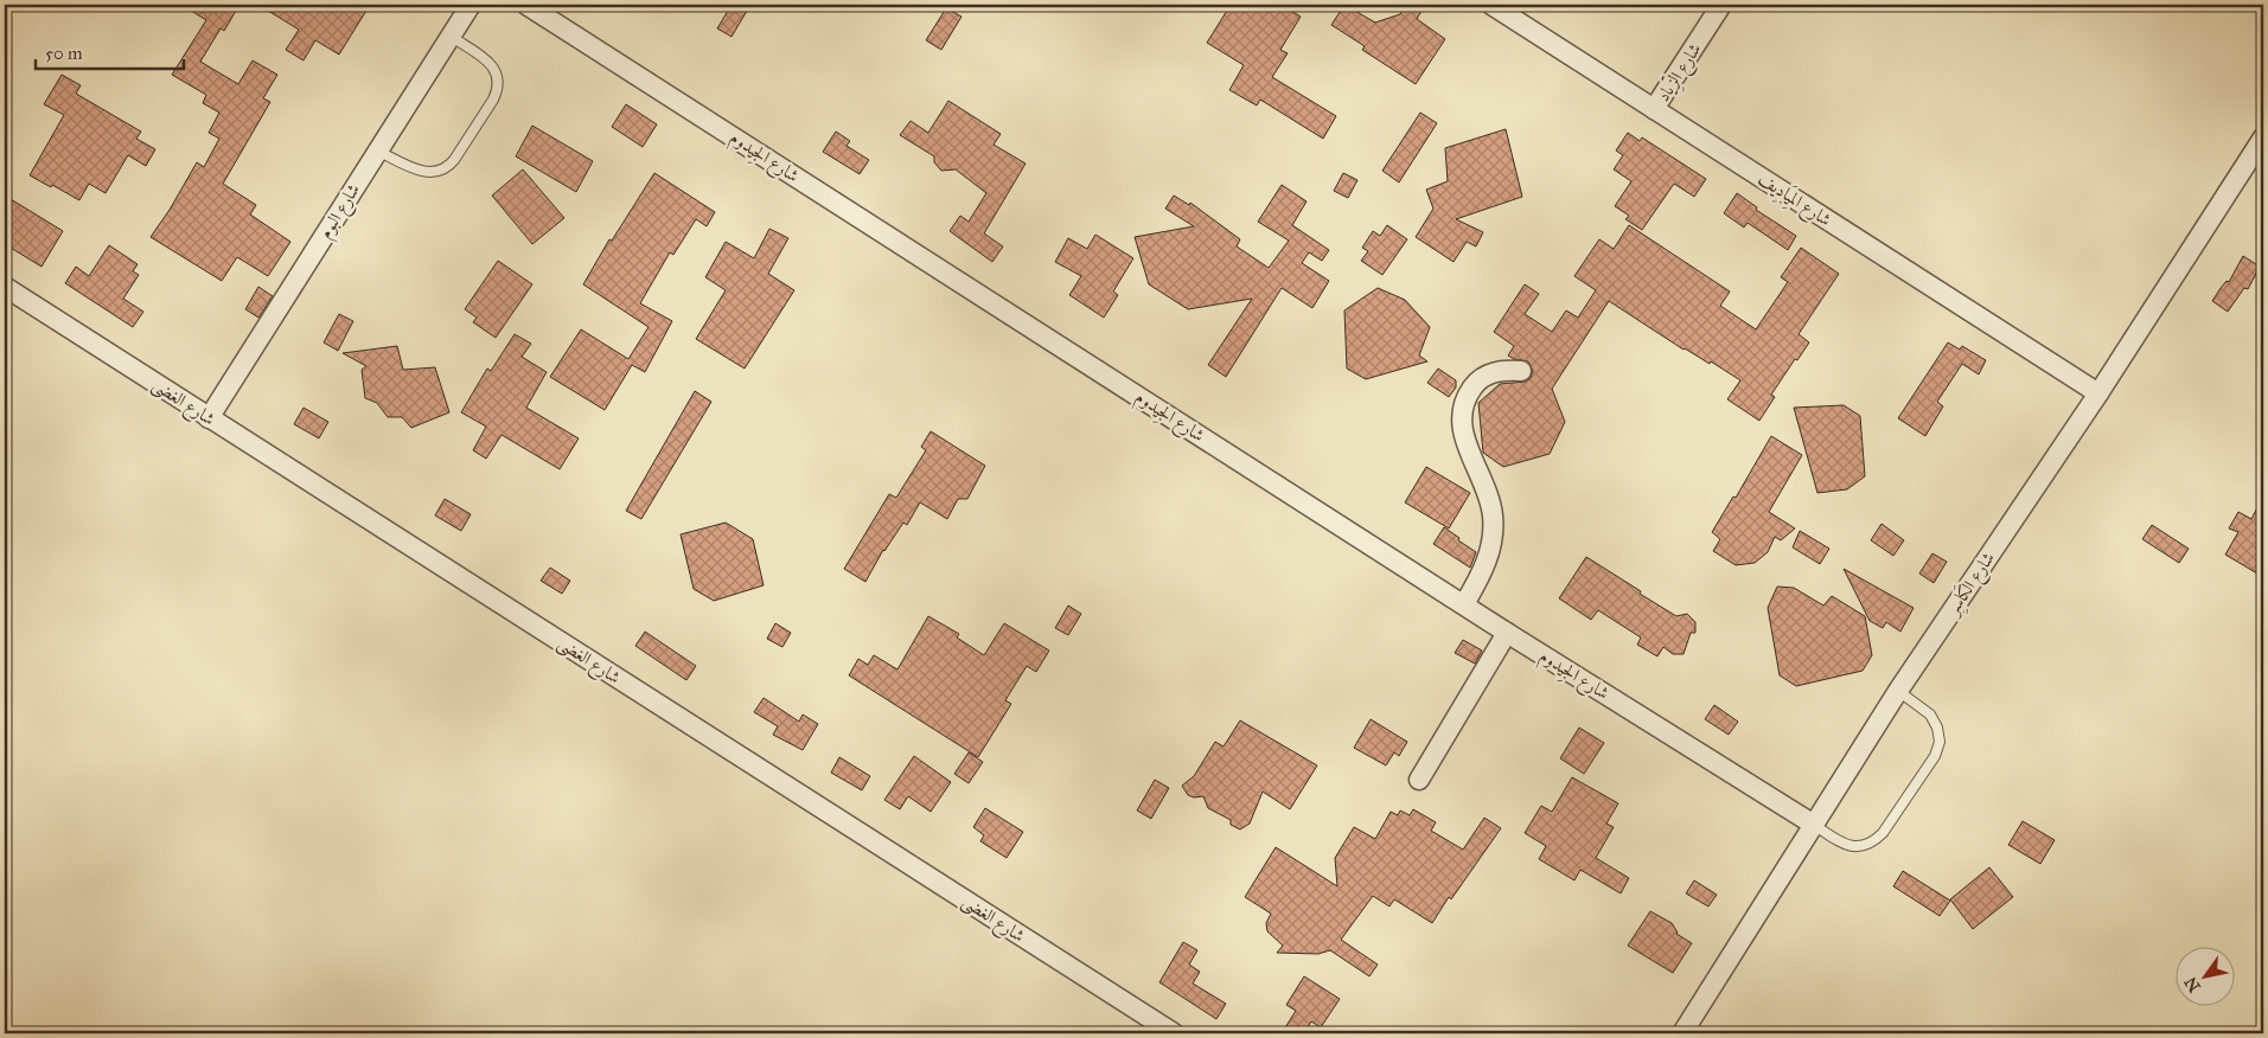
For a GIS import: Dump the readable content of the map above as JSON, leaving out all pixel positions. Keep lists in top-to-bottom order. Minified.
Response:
{"streets":{"street":["شارع الزِّياد","شارع الجِيدوم","شارع المِيَادِيف","شارع البوم","شارع الغضى","شارع الكَاسِر"]},"crossings":[["شارع الزِّياد","شارع المِيَادِيف"],["شارع الجِيدوم","شارع الكَاسِر"],["شارع المِيَادِيف","شارع الكَاسِر"],["شارع البوم","شارع الغضى"]],"scale_bar":"50 m","north":"bottom left"}
